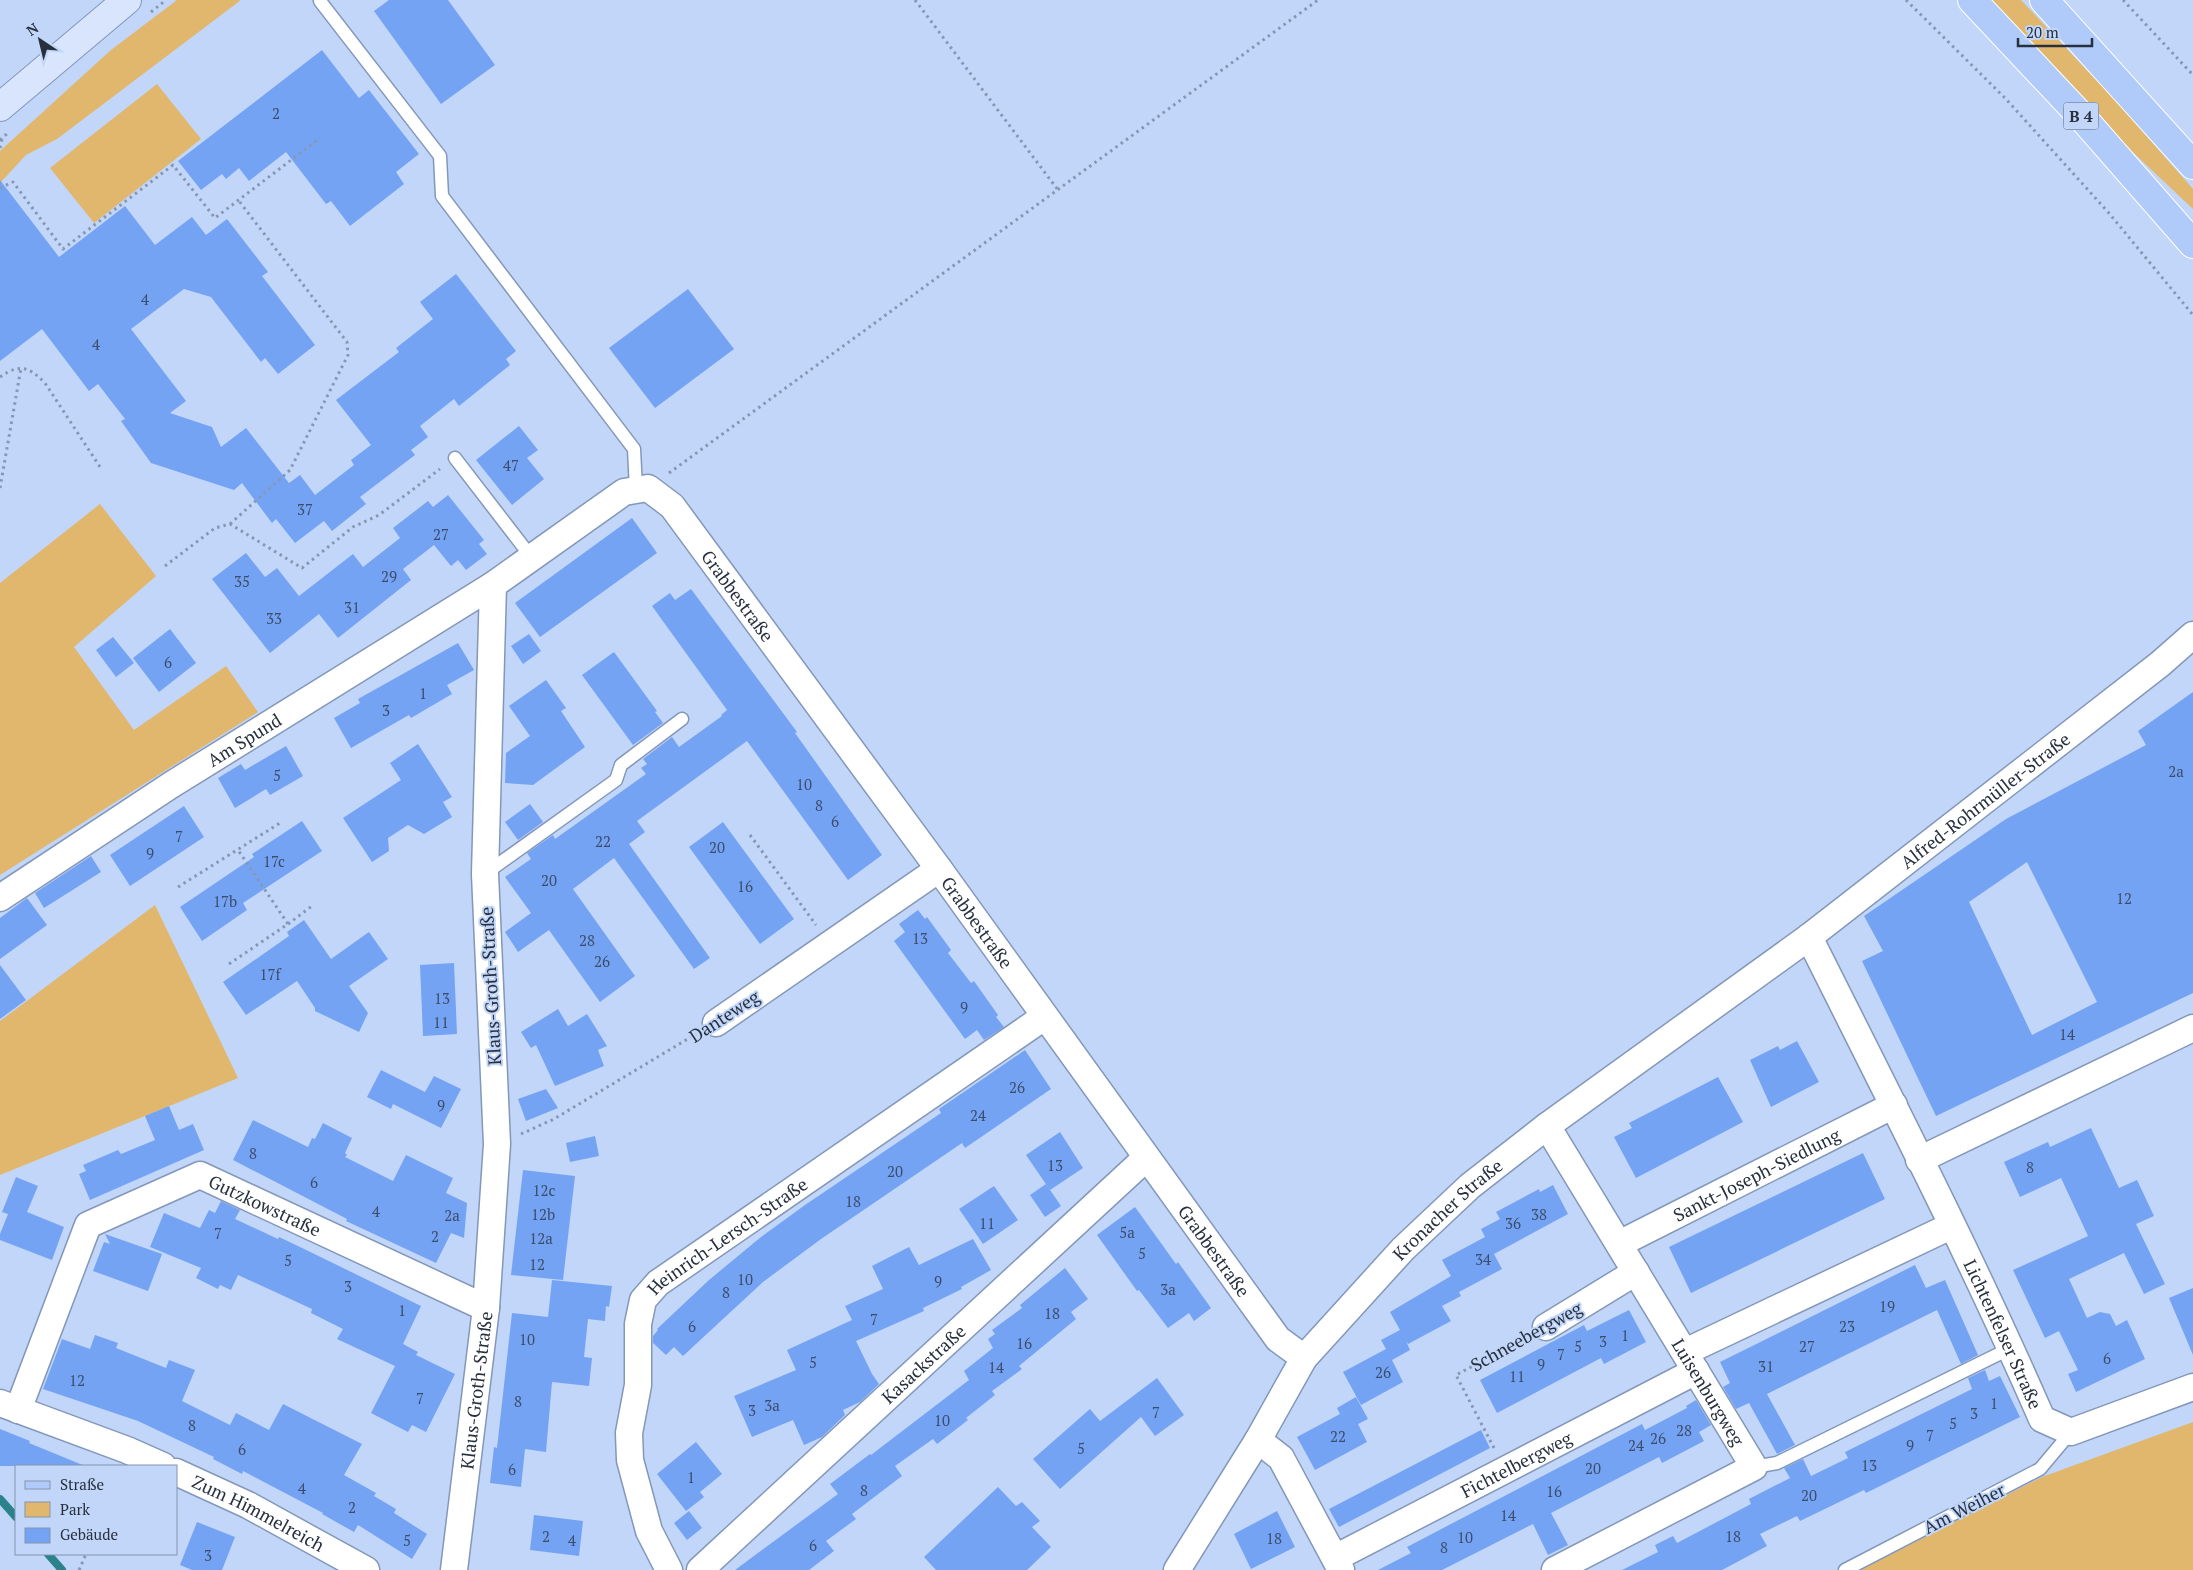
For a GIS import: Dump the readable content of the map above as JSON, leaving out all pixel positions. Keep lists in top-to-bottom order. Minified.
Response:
{"streets":{"main road":["B 4"],"street":["Grabbestraße","Am Spund","Alfred-Rohrmüller-Straße","Klaus-Groth-Straße","Danteweg","Sankt-Joseph-Siedlung","Gutzkowstraße","Kronacher Straße","Heinrich-Lersch-Straße","Lichtenfelser Straße","Schneebergweg","Kasackstraße","Luisenburgweg","Fichtelbergweg","Zum Himmelreich"],"lane":["Am Weiher"]},"crossings":[["Grabbestraße","Danteweg"],["Grabbestraße","Kronacher Straße"],["Grabbestraße","Heinrich-Lersch-Straße"],["Grabbestraße","Kasackstraße"],["Am Spund","Klaus-Groth-Straße"],["Alfred-Rohrmüller-Straße","Kronacher Straße"],["Alfred-Rohrmüller-Straße","Lichtenfelser Straße"],["Klaus-Groth-Straße","Danteweg"],["Klaus-Groth-Straße","Gutzkowstraße"],["Sankt-Joseph-Siedlung","Lichtenfelser Straße"],["Sankt-Joseph-Siedlung","Luisenburgweg"],["Kronacher Straße","Lichtenfelser Straße"],["Kronacher Straße","Luisenburgweg"],["Lichtenfelser Straße","Am Weiher"],["Schneebergweg","Luisenburgweg"],["Schneebergweg","Fichtelbergweg"],["Luisenburgweg","Fichtelbergweg"]],"house_numbers":["2","4","4","47","37","27","29","35","31","33","6","1","3","2a","5","10","8","6","7","22","20","9","17c","20","16","12","17b","13","28","26","17f","13","9","11","14","26","9","24","8","13","8","20","6","12c","18","4","12b","38","2a","11","36","5a","7","2","12a","5","34","5","12","10","9","3","3a","8","19","1","18","7","6","23","1","10","3","16","5","27","7","6","5","9","31","14","26","11","12","7","8","1","3a","3","7","3","10","5","8","28","7","22","26","24","9","5","6","13","20","6","1","4","8","16","20","2","14","2","18","10","18","5","4","6","8","3"],"legend":["Straße","Park","Gebäude"],"scale_bar":"20 m","north":"top left"}
